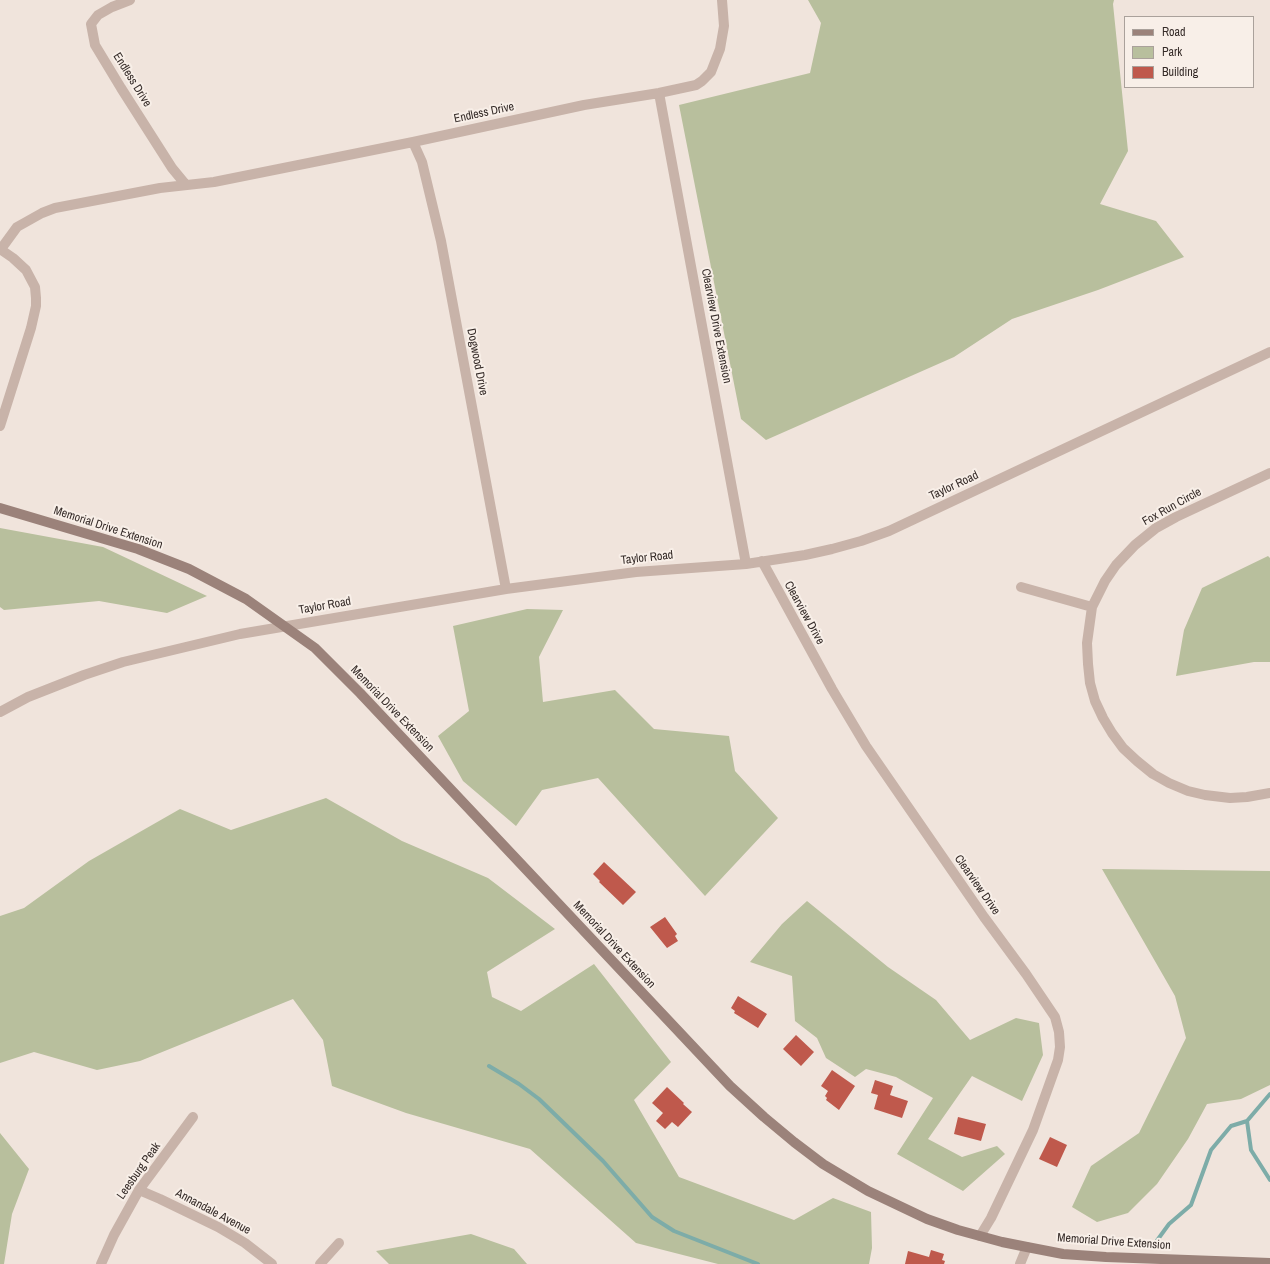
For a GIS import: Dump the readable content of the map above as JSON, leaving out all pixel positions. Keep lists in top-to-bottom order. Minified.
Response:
{"streets":{"street":["Endless Drive","Clearview Drive Extension","Dogwood Drive","Taylor Road","Fox Run Circle","Memorial Drive Extension","Clearview Drive","Leesburg Peak","Annandale Avenue"]},"crossings":[["Endless Drive","Clearview Drive Extension"],["Endless Drive","Dogwood Drive"],["Clearview Drive Extension","Taylor Road"],["Dogwood Drive","Taylor Road"],["Taylor Road","Memorial Drive Extension"],["Taylor Road","Clearview Drive"],["Memorial Drive Extension","Clearview Drive"],["Leesburg Peak","Annandale Avenue"]],"legend":["Road","Park","Building"]}
